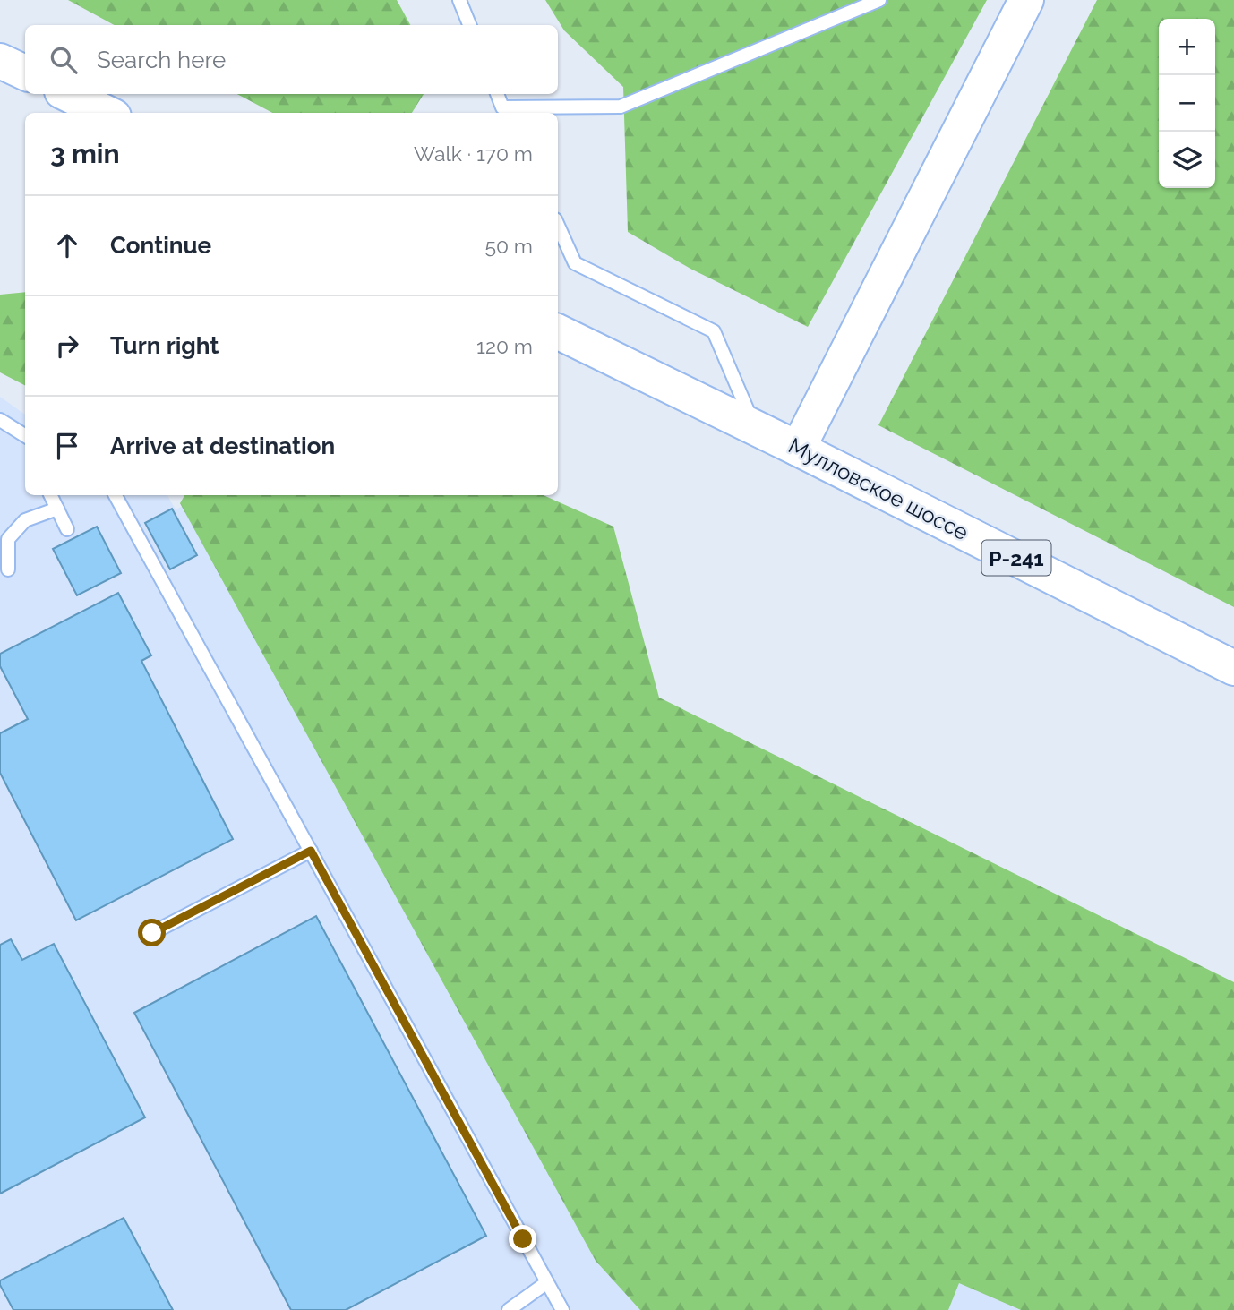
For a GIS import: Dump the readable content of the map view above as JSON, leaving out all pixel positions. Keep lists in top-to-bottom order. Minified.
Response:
{"streets":{"main road":["Мулловское шоссе","Р-241"]},"page":{"map_buttons":["+","−"],"search":"Search here","heading":["3 min","Walk · 170 m"],"list":[["Continue","50 m"],["Turn right","120 m"],"Arrive at destination"]}}
